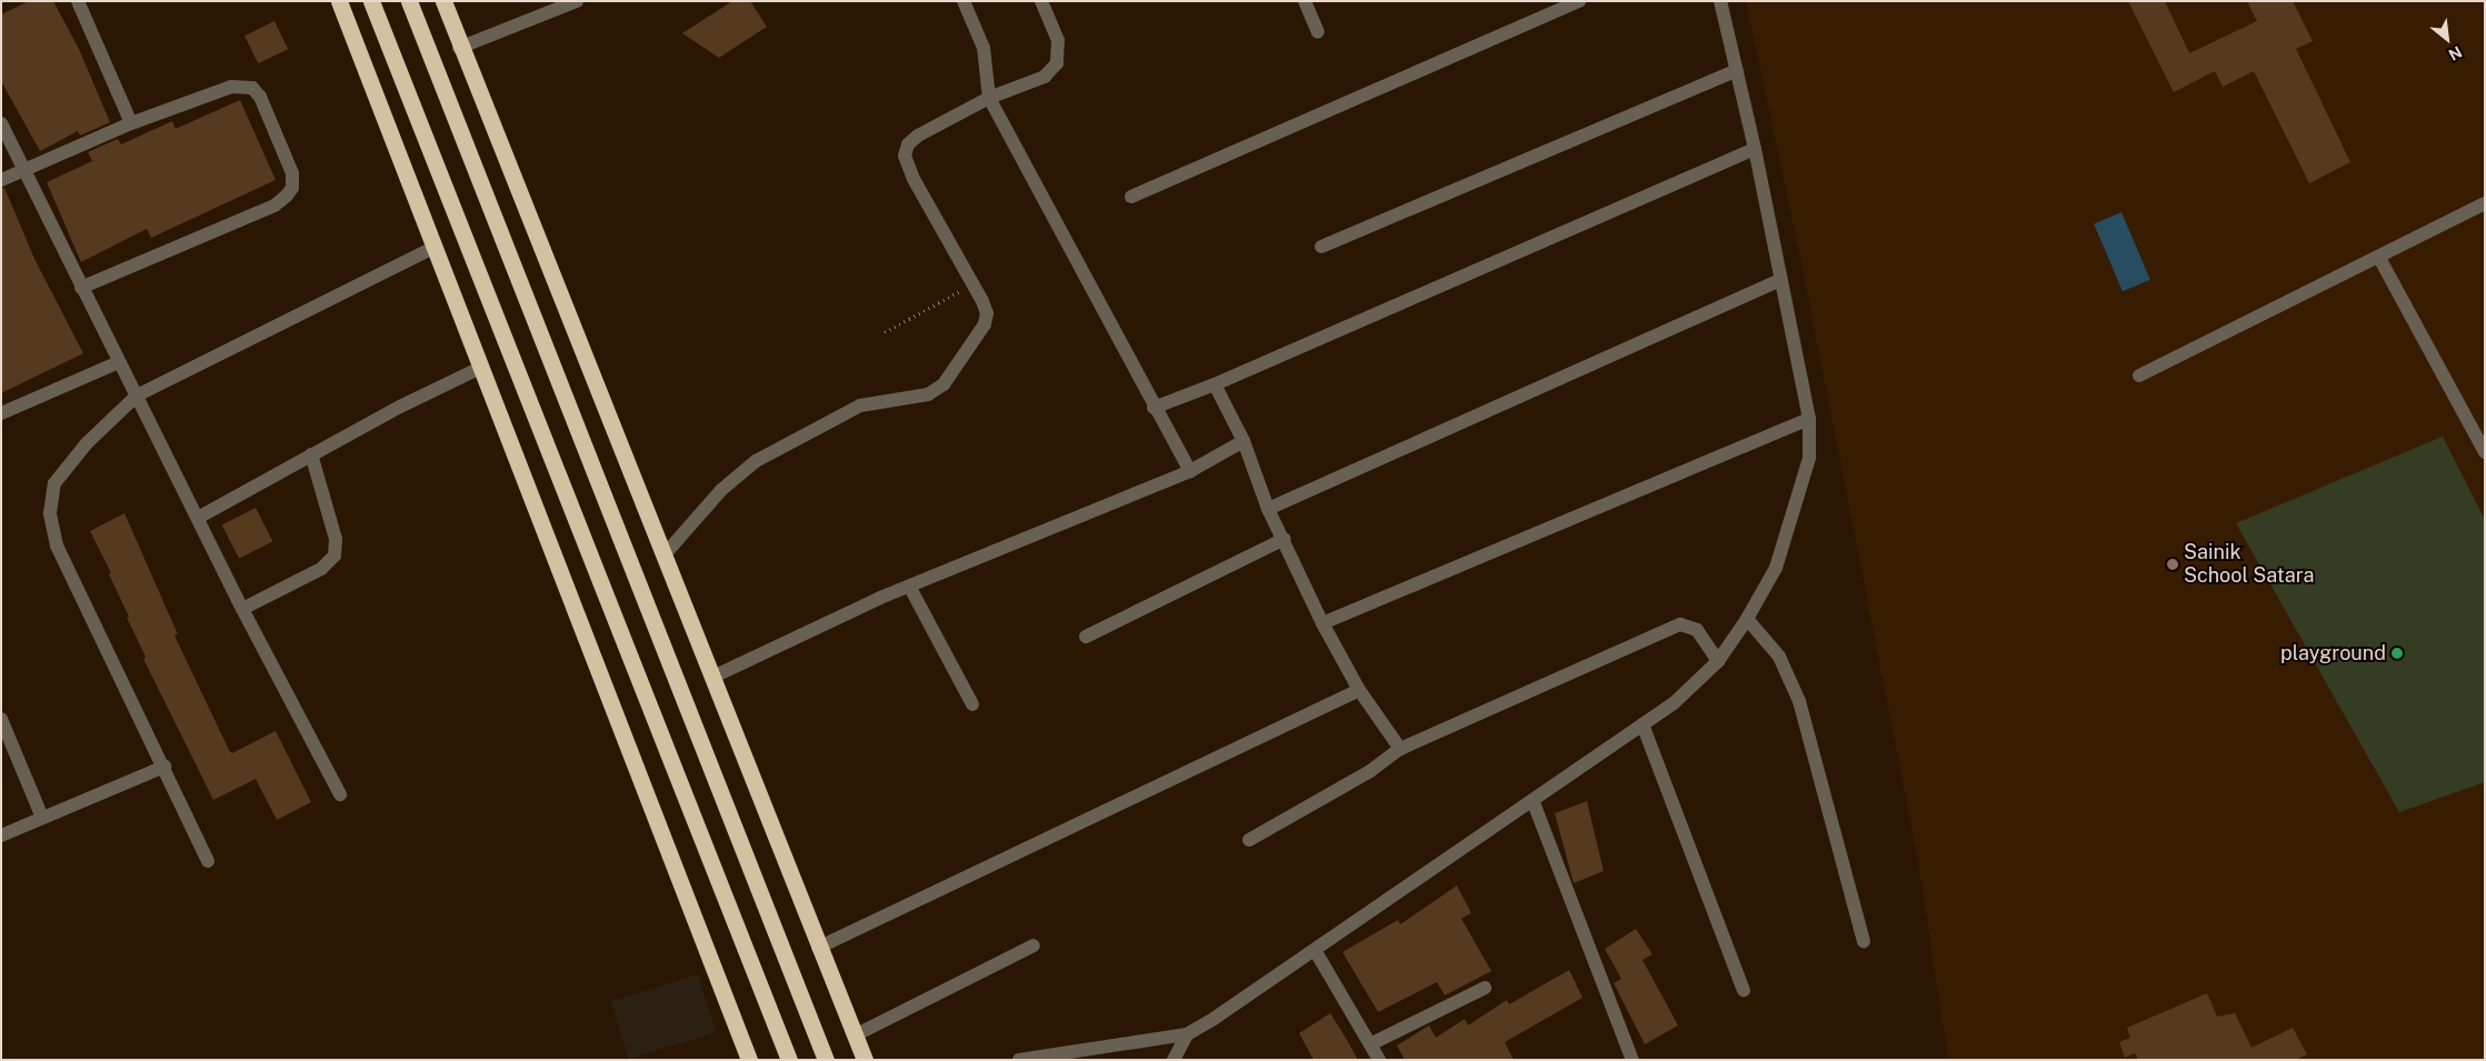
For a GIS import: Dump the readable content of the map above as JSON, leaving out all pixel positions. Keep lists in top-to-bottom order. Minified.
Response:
{"places":["Sainik School Satara","playground"],"north":"bottom right"}
